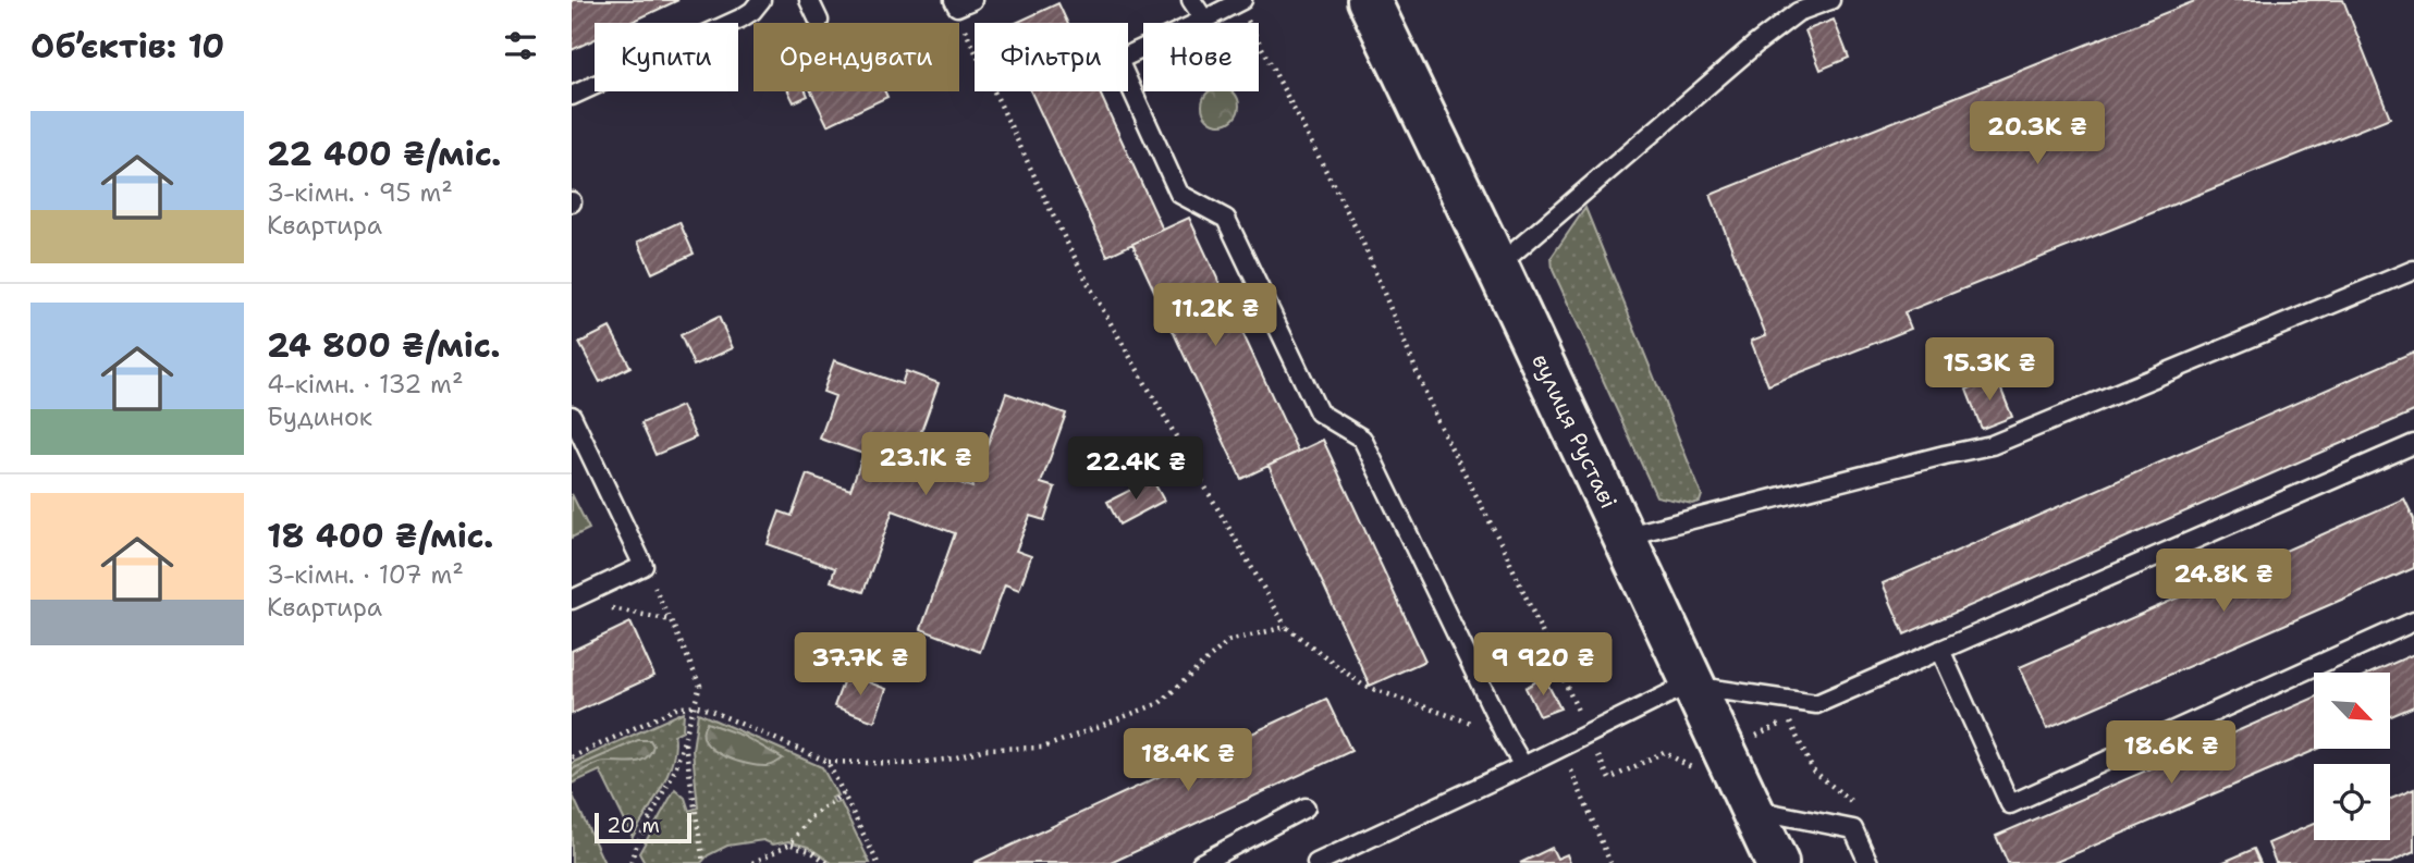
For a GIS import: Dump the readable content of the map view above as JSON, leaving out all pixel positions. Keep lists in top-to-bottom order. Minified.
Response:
{"streets":{"main road":["вулиця Руставі"]},"scale_bar":"20 m","north":"bottom right","page":{"heading":"Об’єктів: 10","chip":["Купити","Орендувати","Фільтри","Нове"],"list":[{"name":"22 400 ₴/міс.","note":"3-кімн. · 95 m² · Квартира"},{"name":"24 800 ₴/міс.","note":"4-кімн. · 132 m² · Будинок"},{"name":"18 400 ₴/міс.","note":"3-кімн. · 107 m² · Квартира"}],"price":["20.3K ₴","11.2K ₴","15.3K ₴","23.1K ₴","22.4K ₴","24.8K ₴","37.7K ₴","9 920 ₴","18.6K ₴","18.4K ₴"],"scale":"20 m"}}
